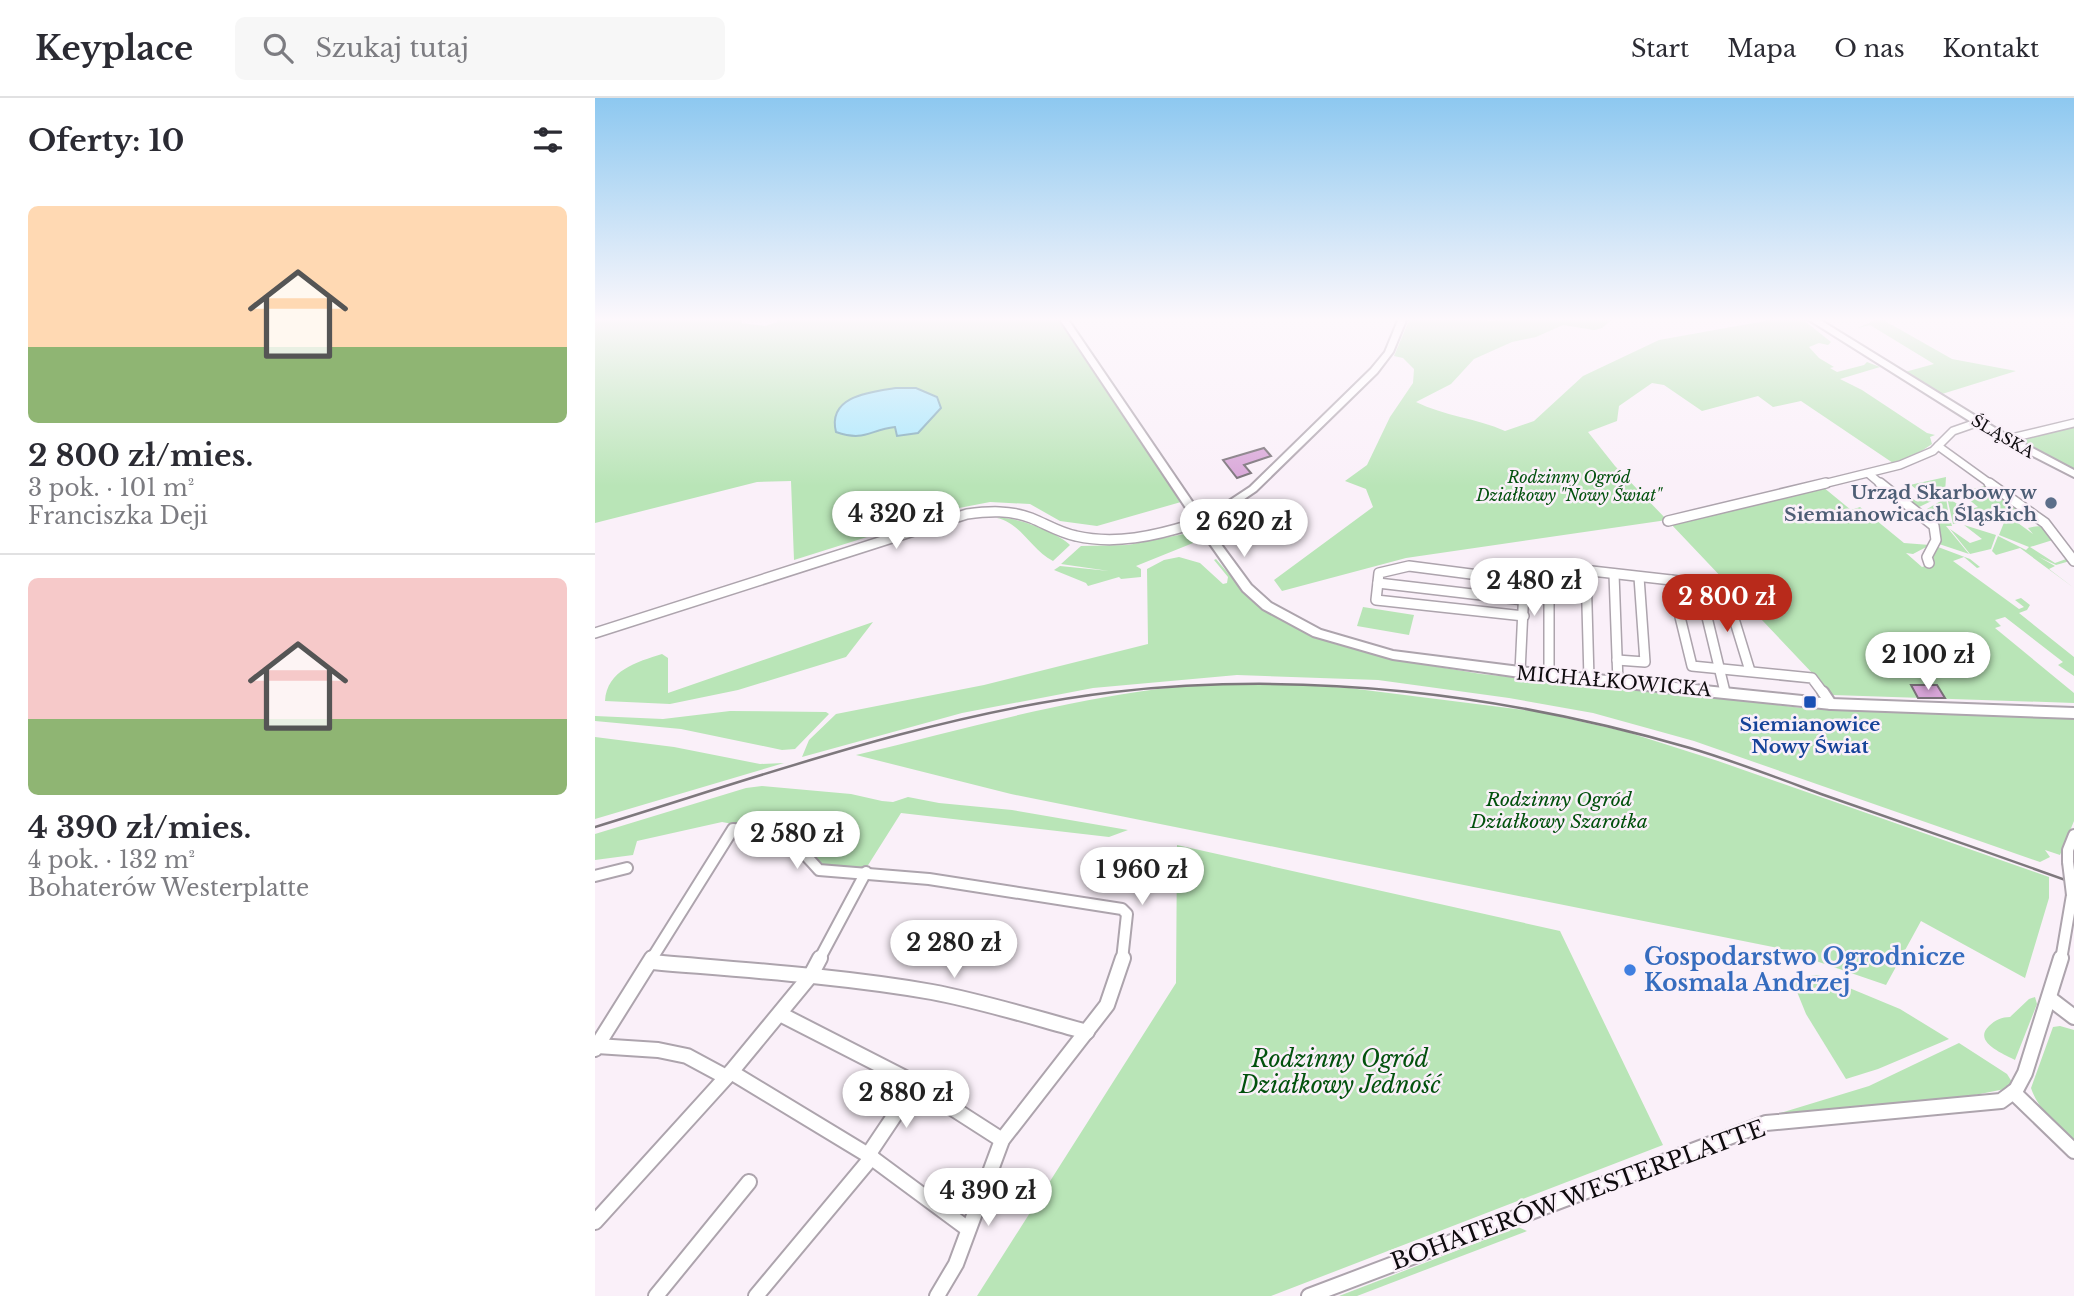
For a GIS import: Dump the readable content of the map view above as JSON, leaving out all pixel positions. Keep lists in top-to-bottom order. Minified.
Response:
{"streets":{"main road":["ŚLĄSKA"],"street":["MICHAŁKOWICKA","BOHATERÓW WESTERPLATTE"]},"parks":["Rodzinny Ogród Działkowy \"Nowy Świat\"","Rodzinny Ogród Działkowy Szarotka","Rodzinny Ogród Działkowy Jedność"],"places":{"other":["Urząd Skarbowy w Siemianowicach Śląskich","Gospodarstwo Ogrodnicze Kosmala Andrzej"],"transit":["Siemianowice Nowy Świat"]},"page":{"header":"Keyplace","search":"Szukaj tutaj","nav":["Start","Mapa","O nas","Kontakt"],"heading":"Oferty: 10","list":[{"name":"2 800 zł/mies.","note":"3 pok. · 101 m² · Franciszka Deji"},{"name":"4 390 zł/mies.","note":"4 pok. · 132 m² · Bohaterów Westerplatte"}],"price":["4 320 zł","2 620 zł","2 480 zł","2 800 zł","2 100 zł","2 580 zł","1 960 zł","2 280 zł","2 880 zł","4 390 zł"]}}
